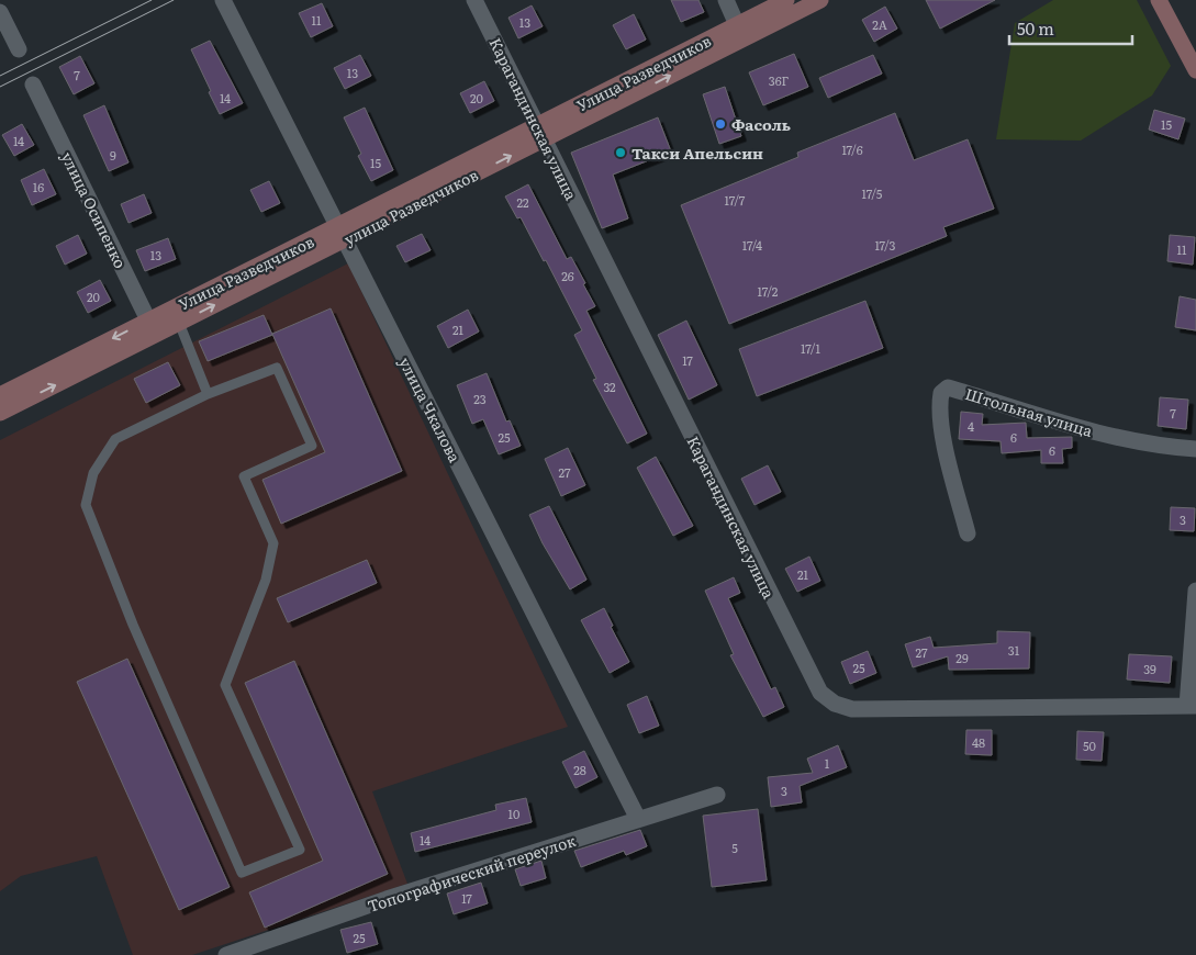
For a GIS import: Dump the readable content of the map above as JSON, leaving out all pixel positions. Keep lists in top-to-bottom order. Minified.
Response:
{"streets":{"main road":["Улица Разведчиков","улица Разведчиков"],"street":["Карагандинская улица","улица Осипенко","улица Чкалова","Штольная улица","Топографический переулок"]},"crossings":[["Улица Разведчиков","улица Разведчиков"],["Улица Разведчиков","улица Осипенко"],["Улица Разведчиков","улица Чкалова"],["Карагандинская улица","улица Разведчиков"],["улица Разведчиков","улица Осипенко"],["улица Разведчиков","улица Чкалова"],["улица Чкалова","Топографический переулок"]],"one_way":["Улица Разведчиков","улица Разведчиков"],"places":["Фасоль","Такси Апельсин"],"house_numbers":["11","13","2А","13","7","36Г","14","20","15","14","17/6","9","15","16","17/5","17/7","22","17/4","17/3","11","13","26","17/2","20","21","17/1","17","32","23","7","4","25","6","6","27","3","21","31","27","29","25","39","48","50","1","28","3","10","14","5","17","25"],"scale_bar":"50 m"}
